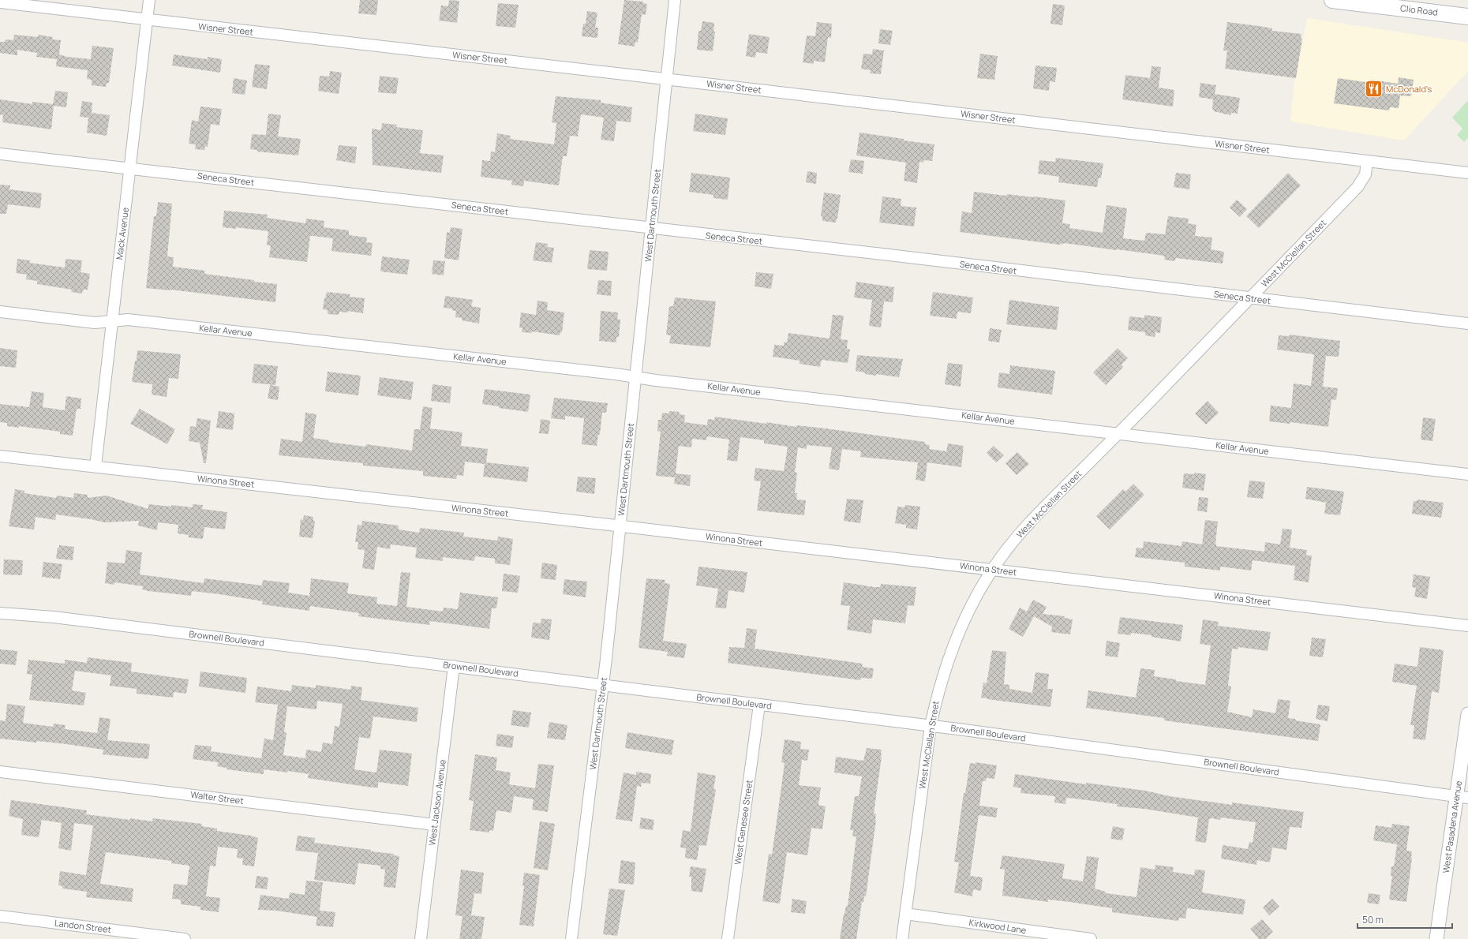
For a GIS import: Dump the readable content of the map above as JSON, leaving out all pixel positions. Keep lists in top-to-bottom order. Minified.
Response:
{"streets":{"main road":["Clio Road"],"street":["Wisner Street","Seneca Street","West Dartmouth Street","Mack Avenue","West McClellan Street","Kellar Avenue","Winona Street","Brownell Boulevard","Walter Street","West Jackson Avenue","West Genesee Street","West Pasadena Avenue","Landon Street","Kirkwood Lane"]},"crossings":[["Wisner Street","West Dartmouth Street"],["Wisner Street","Mack Avenue"],["Wisner Street","West McClellan Street"],["Seneca Street","West Dartmouth Street"],["Seneca Street","Mack Avenue"],["Seneca Street","West McClellan Street"],["West Dartmouth Street","Kellar Avenue"],["West Dartmouth Street","Winona Street"],["West Dartmouth Street","Brownell Boulevard"],["Mack Avenue","Kellar Avenue"],["Mack Avenue","Winona Street"],["West McClellan Street","Kellar Avenue"],["West McClellan Street","Winona Street"],["West McClellan Street","Brownell Boulevard"],["West McClellan Street","Kirkwood Lane"],["Brownell Boulevard","West Jackson Avenue"],["Brownell Boulevard","West Genesee Street"],["Brownell Boulevard","West Pasadena Avenue"],["Walter Street","West Jackson Avenue"]],"places":{"restaurant":["McDonald's"]},"scale_bar":"50 m"}
